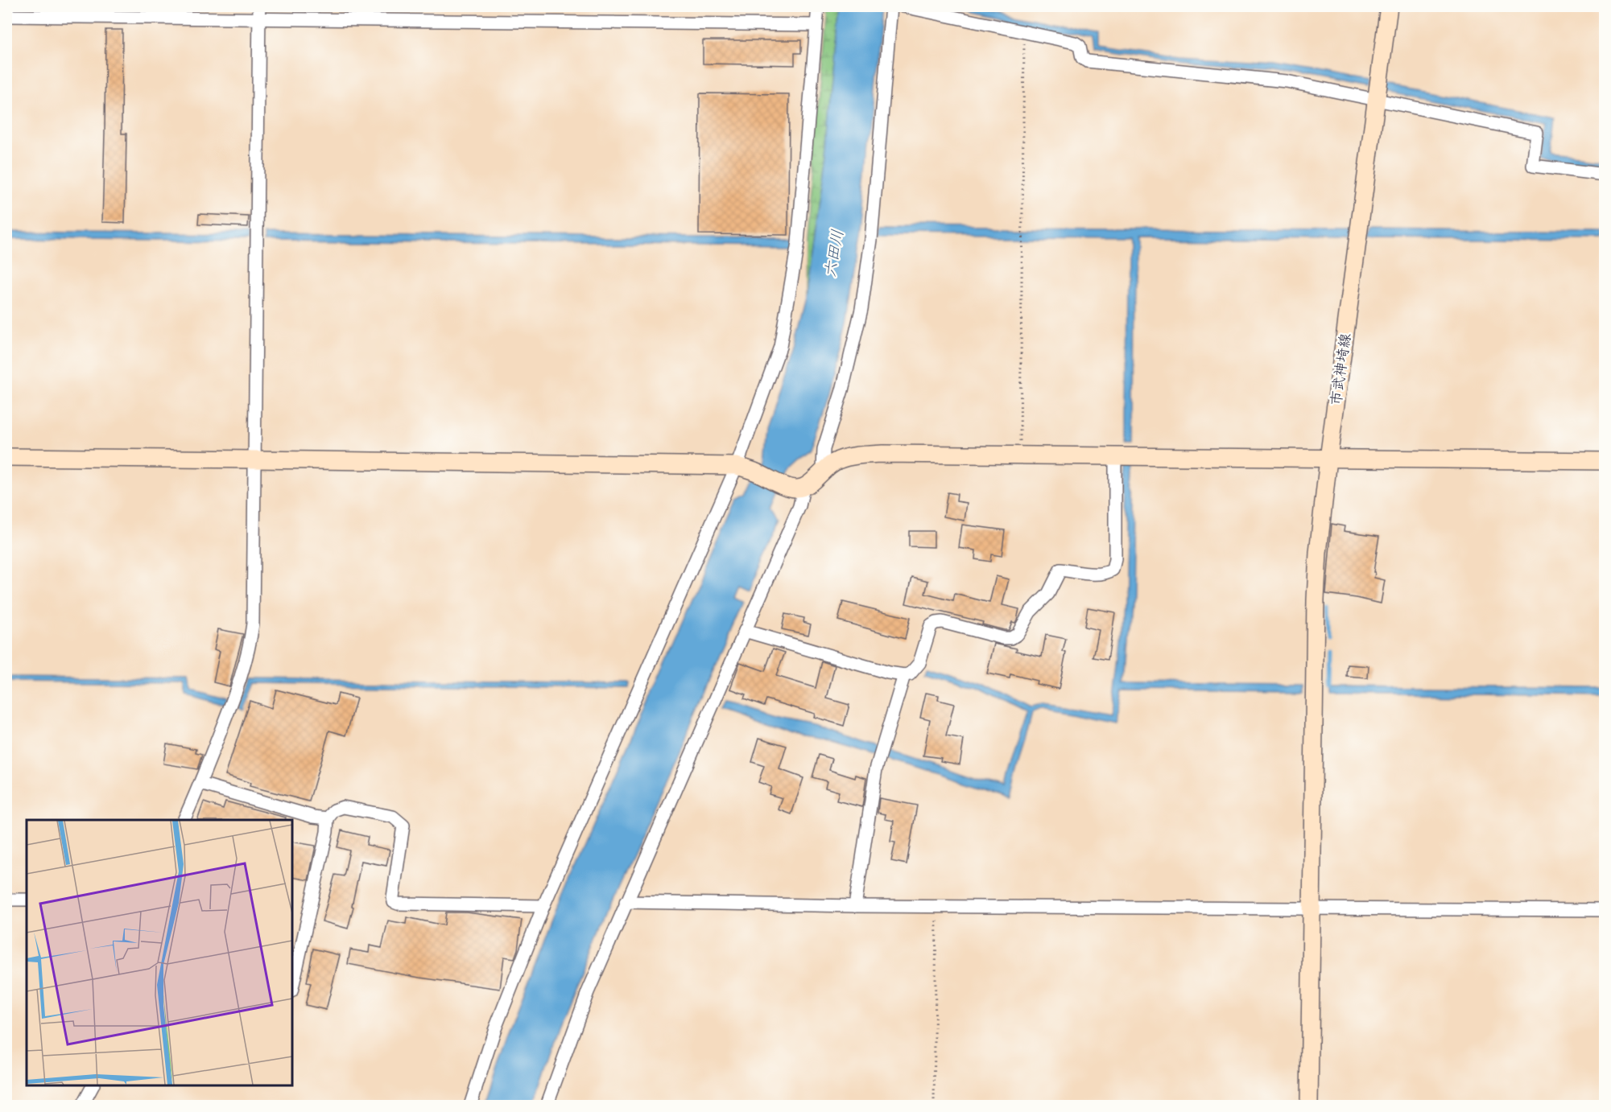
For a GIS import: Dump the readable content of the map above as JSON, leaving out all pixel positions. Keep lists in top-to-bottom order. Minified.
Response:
{"streets":{"street":["市武神埼線"]},"water":["六田川"]}
